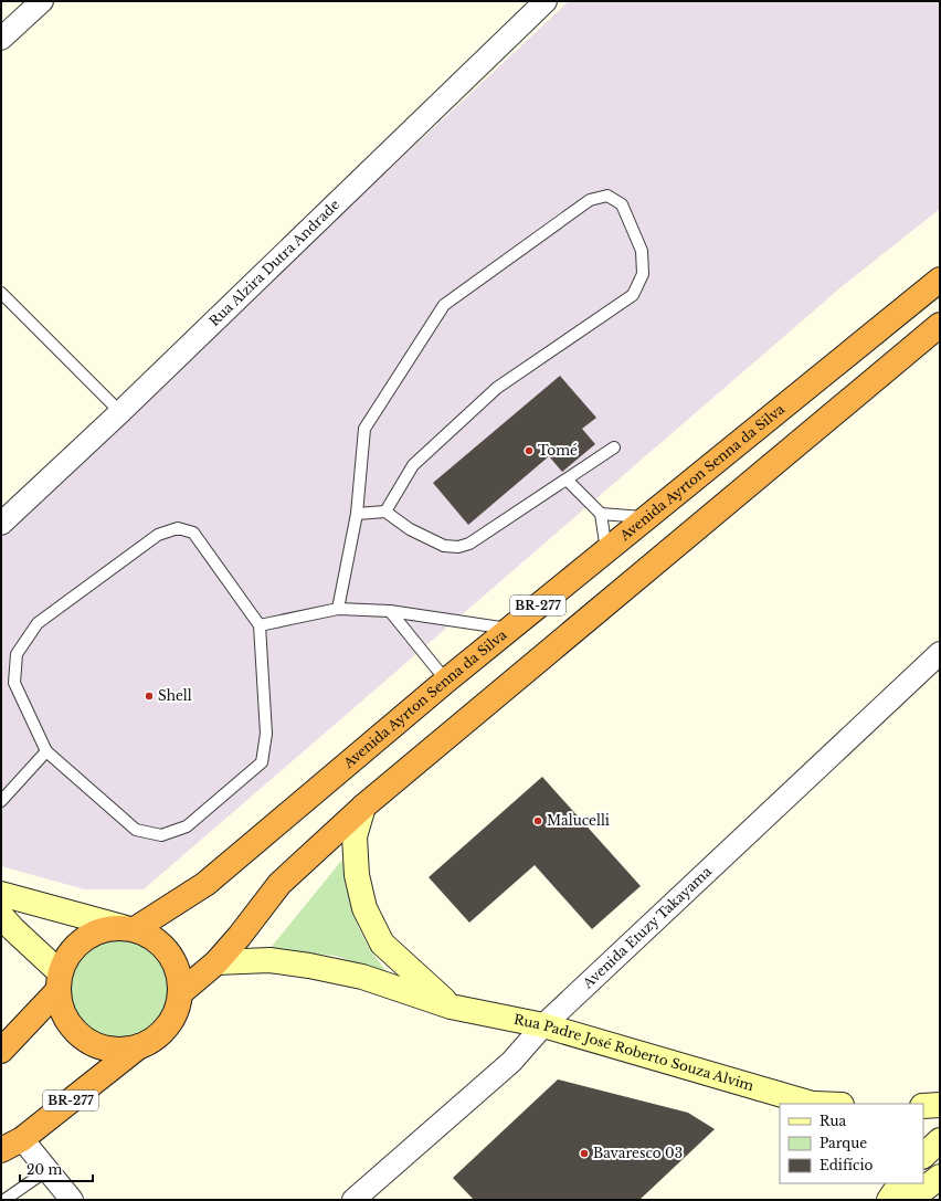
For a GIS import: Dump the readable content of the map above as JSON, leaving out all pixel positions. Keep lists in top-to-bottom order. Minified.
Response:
{"streets":{"highway":["Avenida Ayrton Senna da Silva","BR-277"],"street":["Rua Alzira Dutra Andrade","Avenida Etuzy Takayama","Rua Padre José Roberto Souza Alvim"]},"crossings":[["Avenida Ayrton Senna da Silva","BR-277"],["BR-277","Rua Padre José Roberto Souza Alvim"],["Avenida Etuzy Takayama","Rua Padre José Roberto Souza Alvim"]],"places":["Tomé","Shell","Malucelli","Bavaresco 03"],"legend":["Rua","Parque","Edifício"],"scale_bar":"20 m"}
